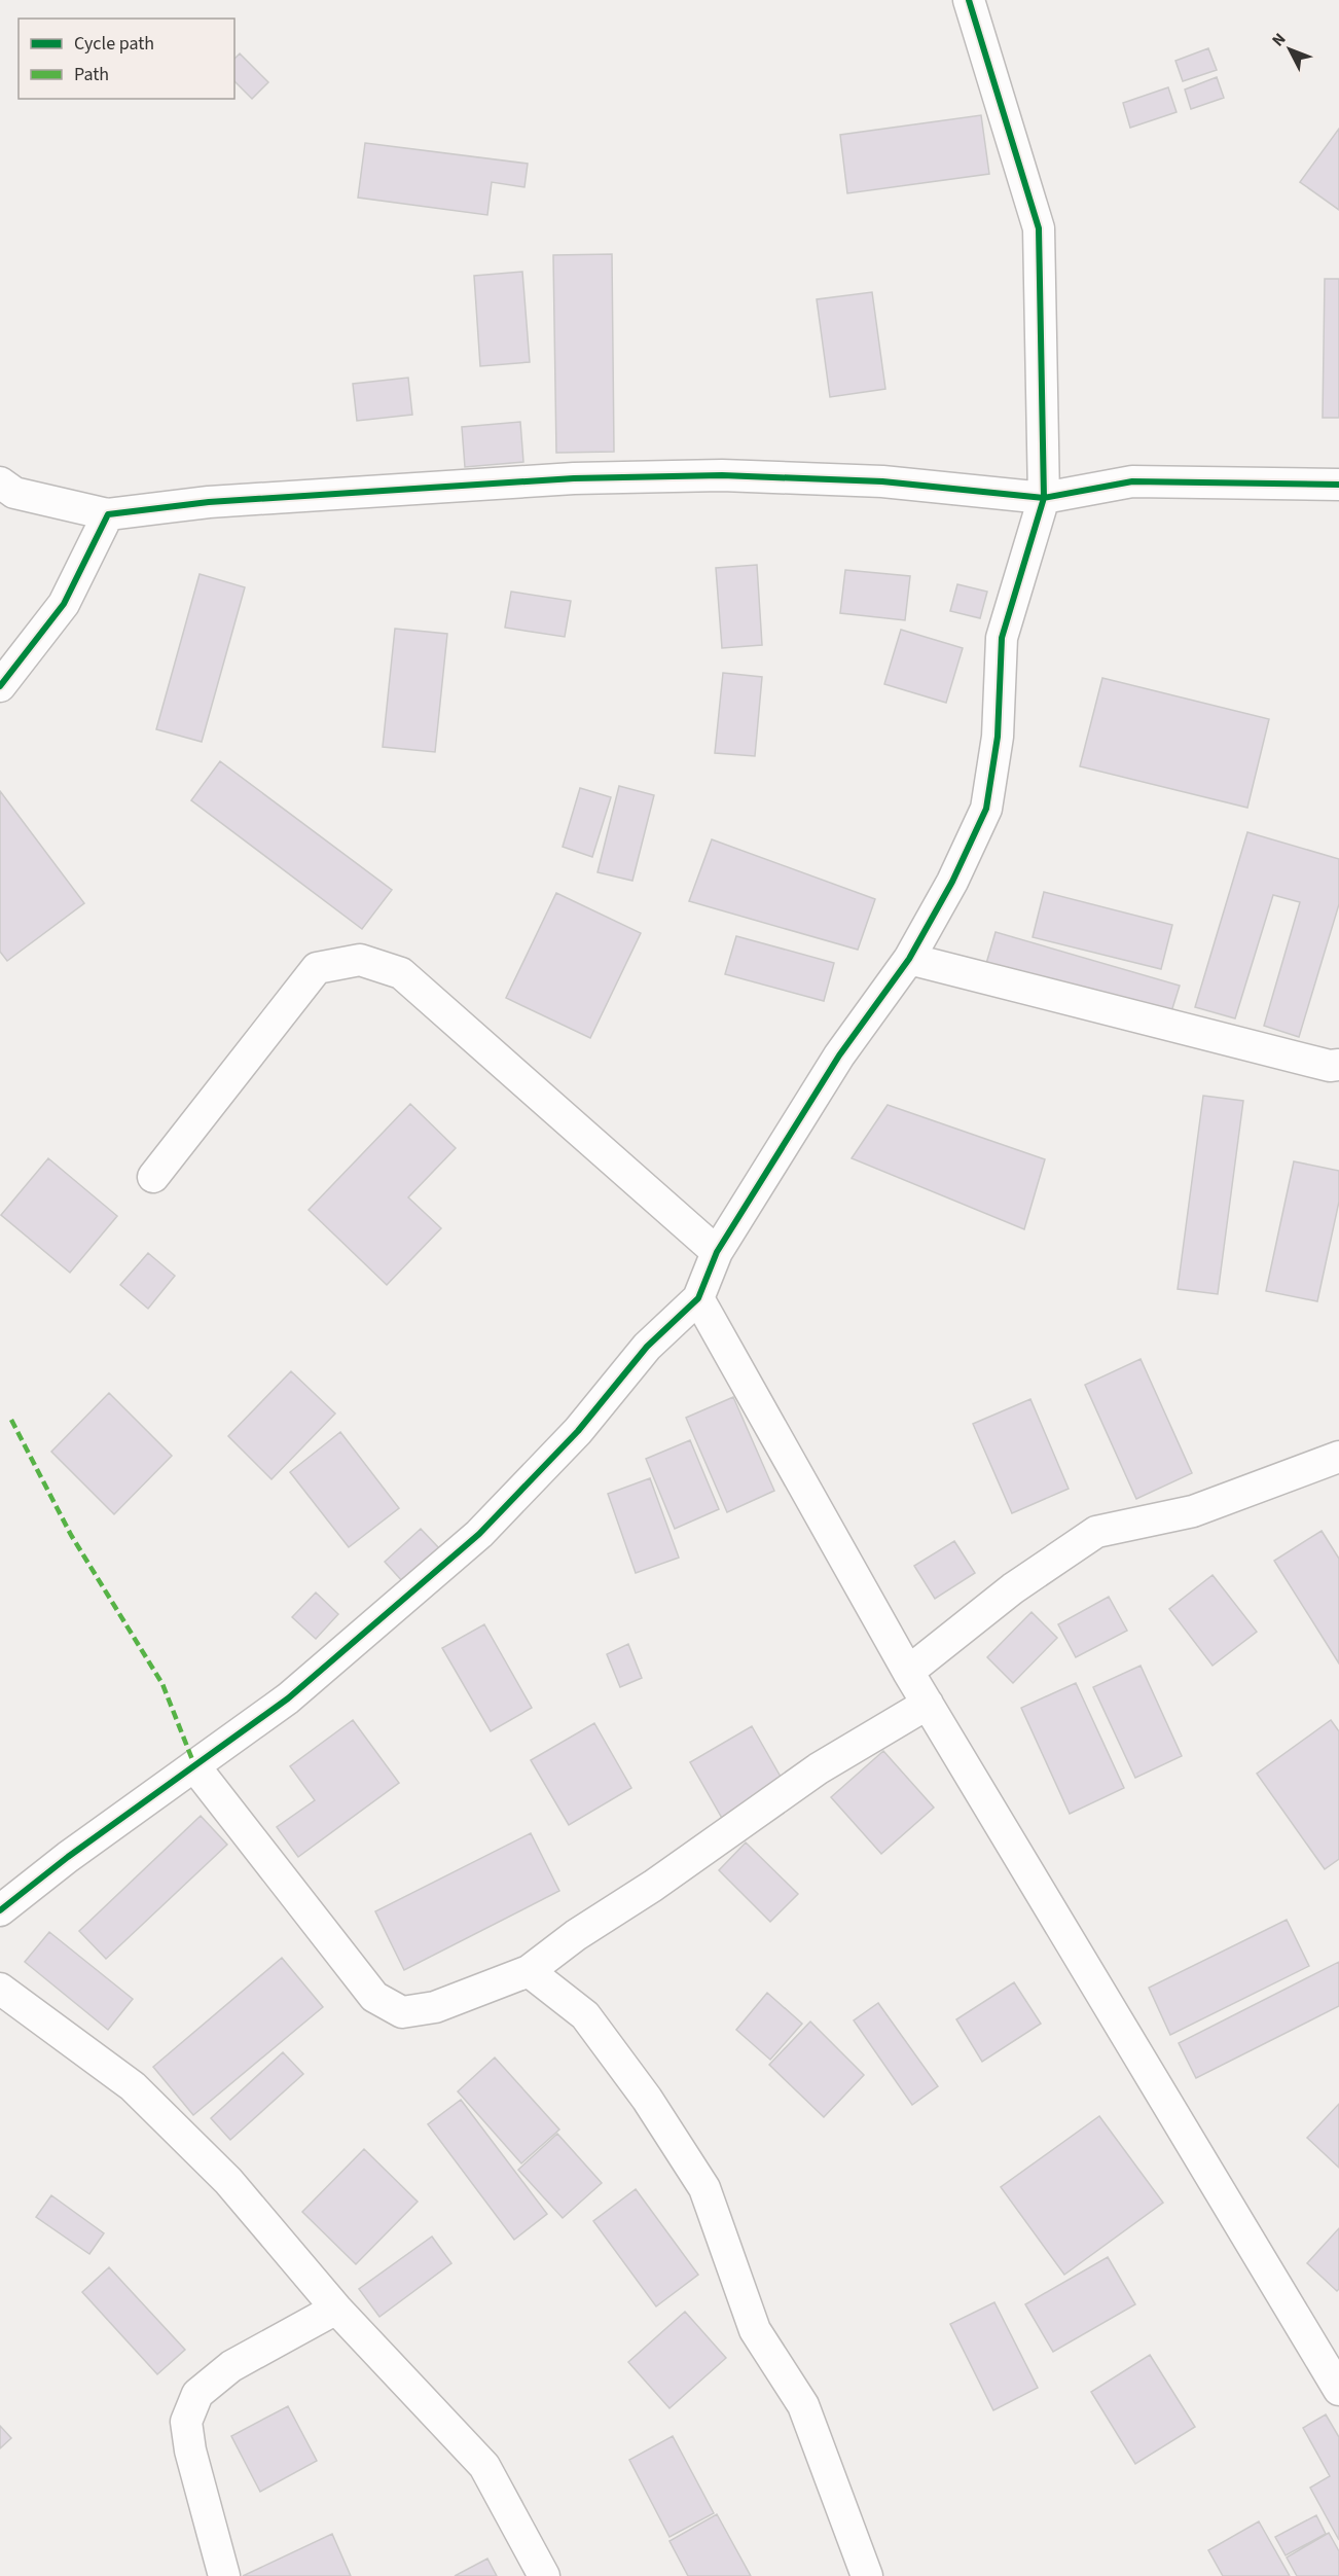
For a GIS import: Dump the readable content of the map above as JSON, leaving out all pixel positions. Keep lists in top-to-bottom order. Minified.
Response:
{"legend":["Cycle path","Path"],"north":"top left"}
